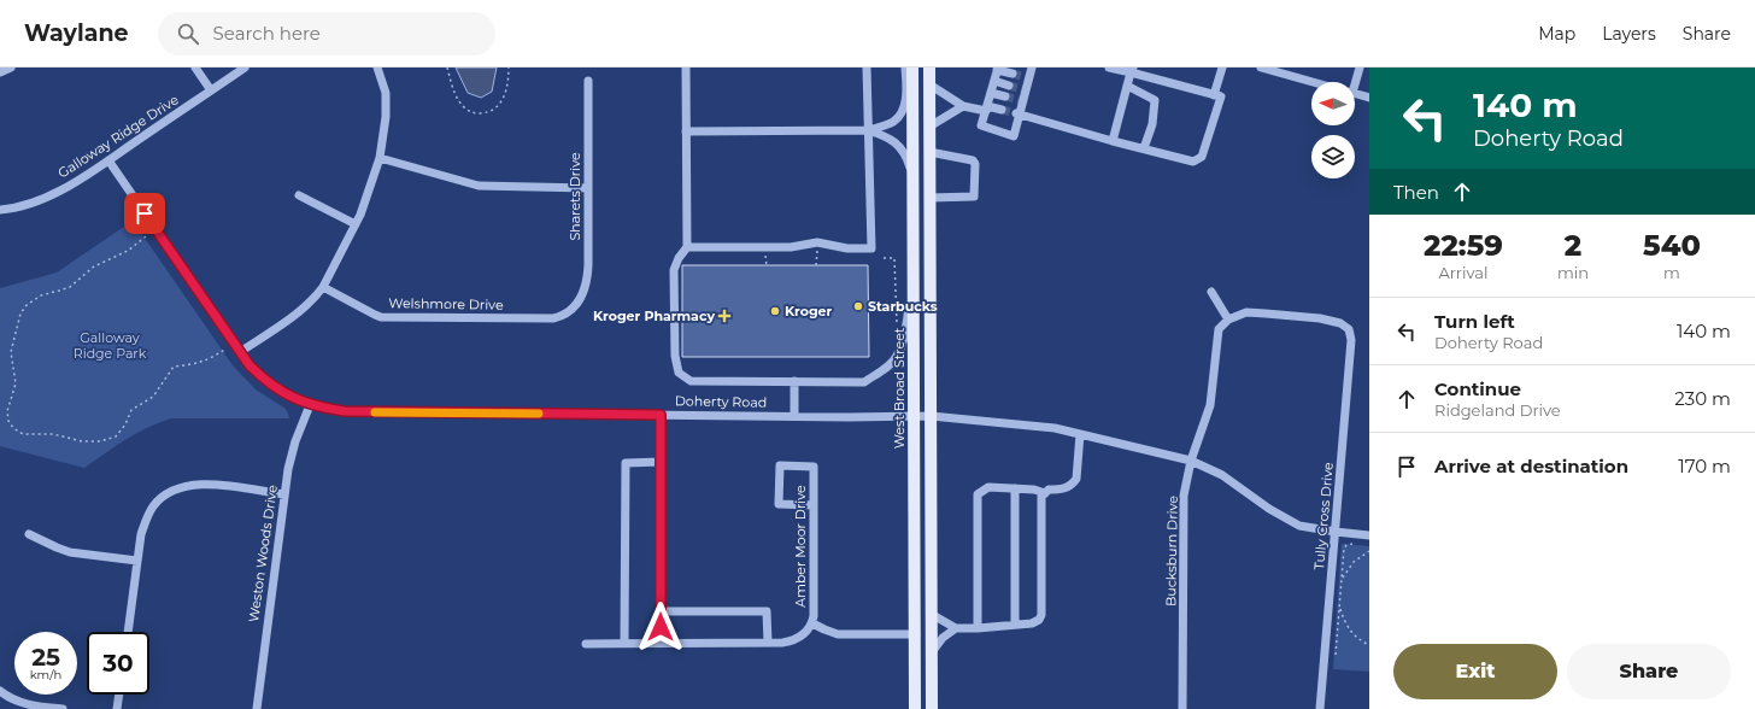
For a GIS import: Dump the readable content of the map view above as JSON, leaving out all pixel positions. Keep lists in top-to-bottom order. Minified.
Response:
{"streets":{"main road":["West Broad Street"],"street":["Galloway Ridge Drive","Sharets Drive","Welshmore Drive","Doherty Road","Tully Cross Drive","Amber Moor Drive","Bucksburn Drive","Weston Woods Drive"]},"crossings":[["Galloway Ridge Drive","Doherty Road"],["Sharets Drive","Welshmore Drive"],["West Broad Street","Doherty Road"],["Doherty Road","Tully Cross Drive"],["Doherty Road","Bucksburn Drive"],["Doherty Road","Weston Woods Drive"],["Tully Cross Drive","Bucksburn Drive"]],"parks":["Galloway Ridge Park"],"places":{"other":["Starbucks","Kroger"],"health":["Kroger Pharmacy"]},"north":"left","page":{"header":"Waylane","search":"Search here","nav":["Map","Layers","Share"],"turn":["140 m","Doherty Road"],"then":"Then","eta":["22:59","Arrival","2","min","540","m"],"list":[{"name":"Turn left","note":"Doherty Road","value":"140 m"},{"name":"Continue","note":"Ridgeland Drive","value":"230 m"},{"name":"Arrive at destination","value":"170 m"}],"speed":"25 km/h","limit":"30","buttons":["Exit","Share"]}}
